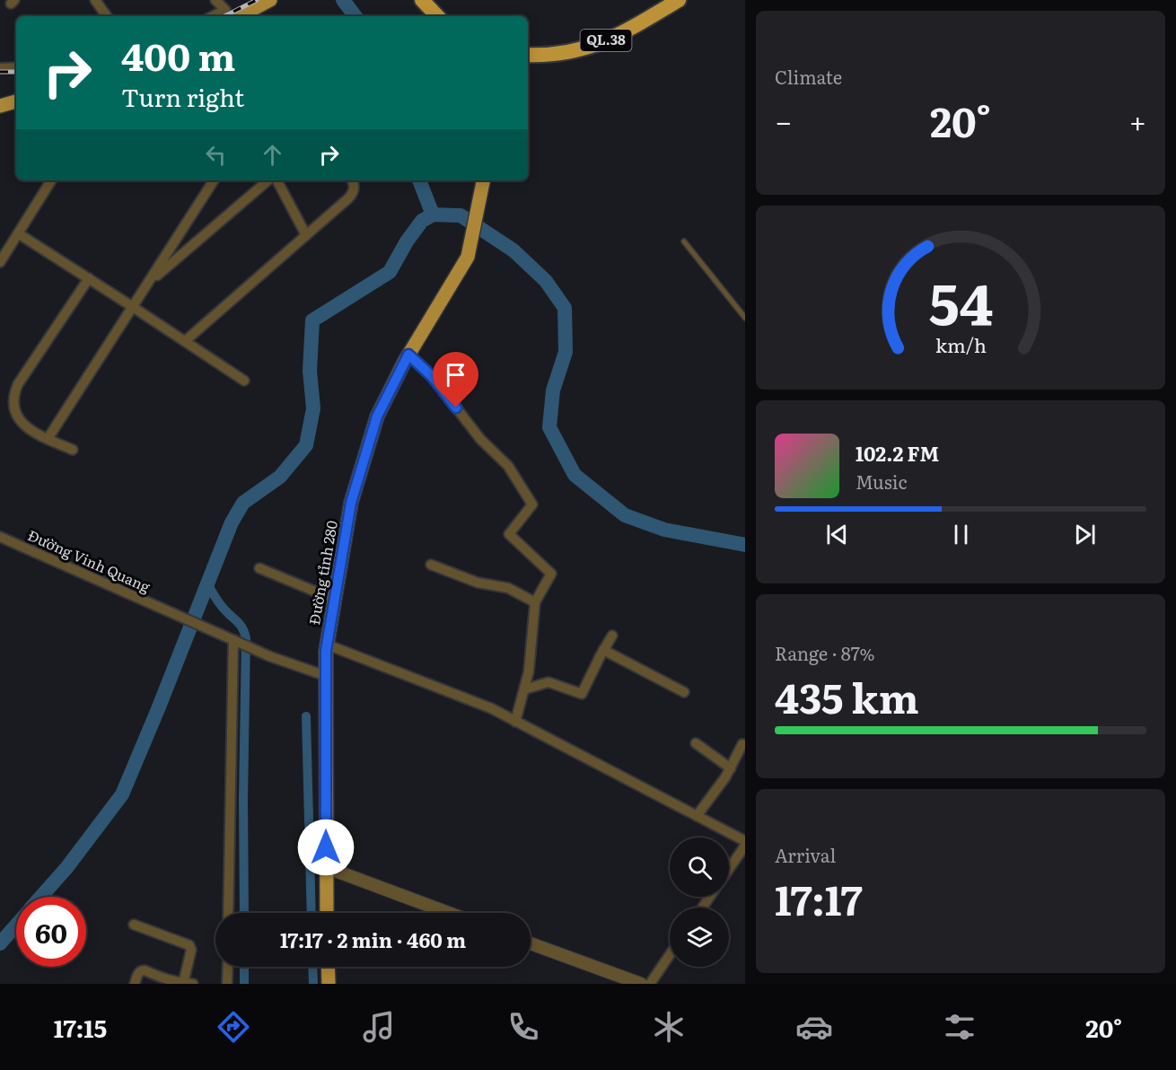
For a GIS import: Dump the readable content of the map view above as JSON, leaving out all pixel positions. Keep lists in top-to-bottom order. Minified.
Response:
{"streets":{"highway":["QL.38"],"main road":["Đường tỉnh 280"],"street":["Đường Vinh Quang"]},"crossings":[["Đường Vinh Quang","Đường tỉnh 280"]],"page":{"tile":["Climate",["Range · 87%","435 km"],["Arrival","17:17"]],"turn":["400 m","Turn right"],"heat":["−","20°","+"],"song":["102.2 FM","Music"],"limit":"60","trip":"17:17 · 2 min · 460 m","tabs":["17:15","20°"],"gauge":["54","km/h"]}}
